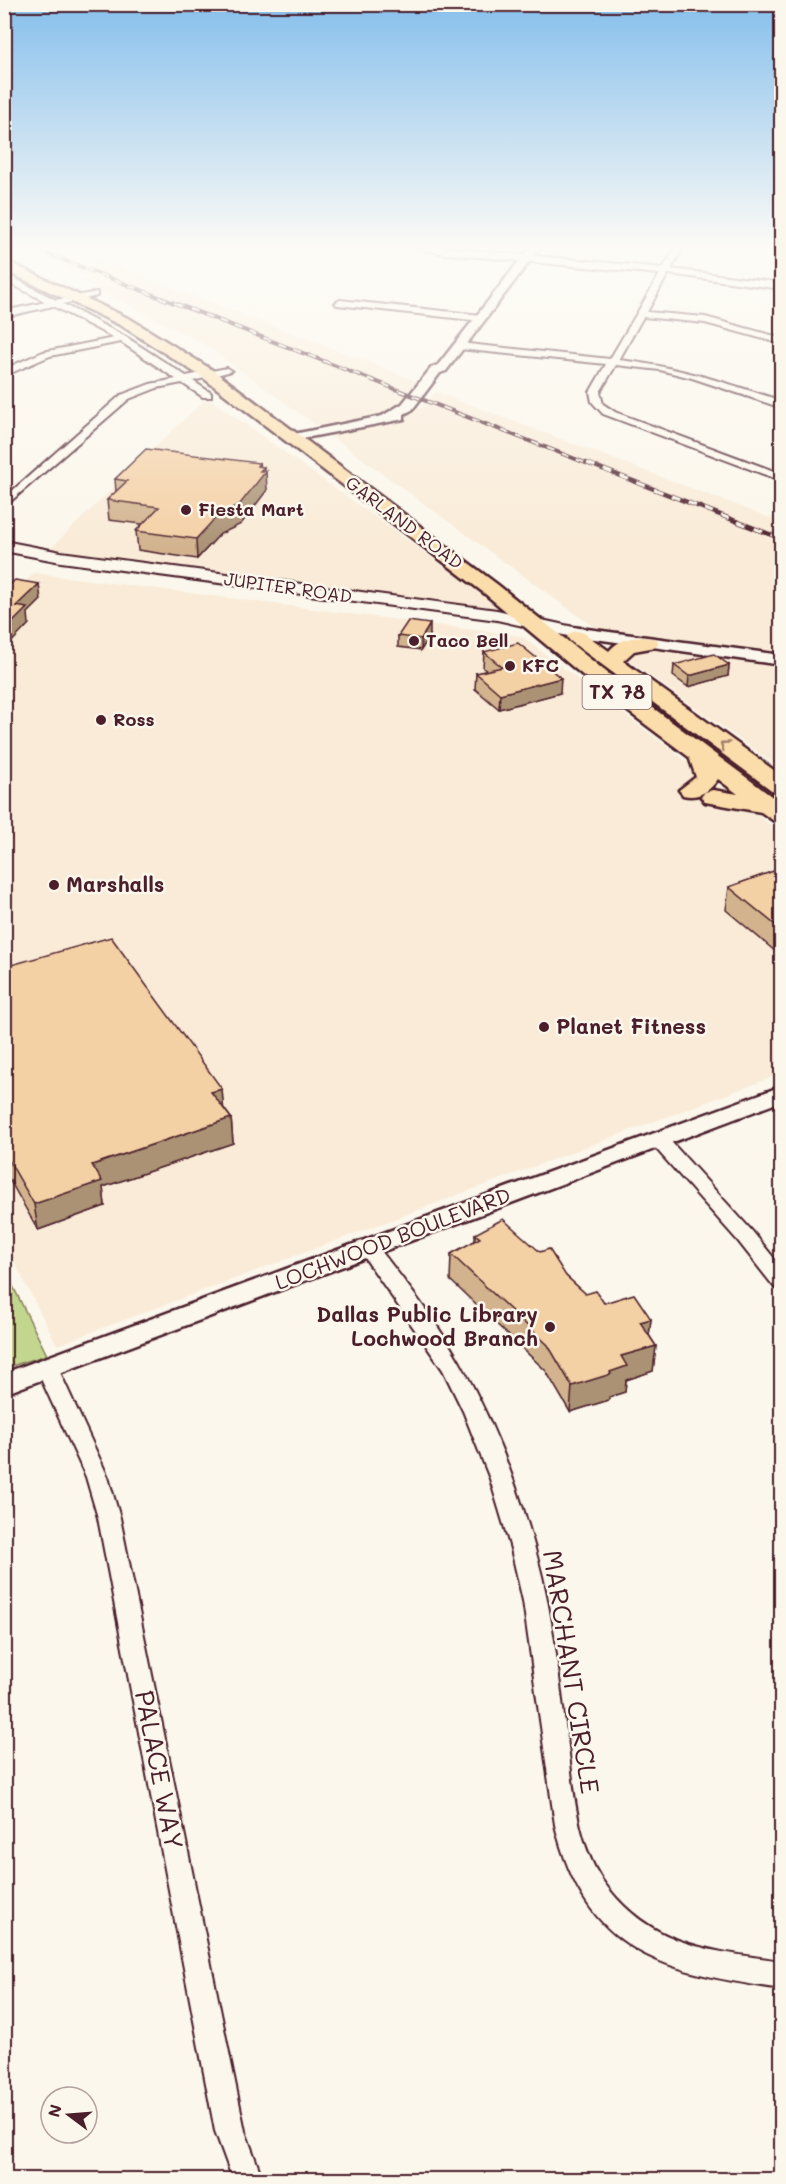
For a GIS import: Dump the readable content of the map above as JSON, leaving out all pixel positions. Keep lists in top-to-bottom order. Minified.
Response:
{"streets":{"main road":["GARLAND ROAD","JUPITER ROAD","TX 78"],"street":["LOCHWOOD BOULEVARD","MARCHANT CIRCLE","PALACE WAY"]},"crossings":[["GARLAND ROAD","JUPITER ROAD"],["LOCHWOOD BOULEVARD","MARCHANT CIRCLE"],["LOCHWOOD BOULEVARD","PALACE WAY"]],"places":["Fiesta Mart","Taco Bell","KFC","Ross","Marshalls","Planet Fitness","Dallas Public Library Lochwood Branch"],"north":"left"}
